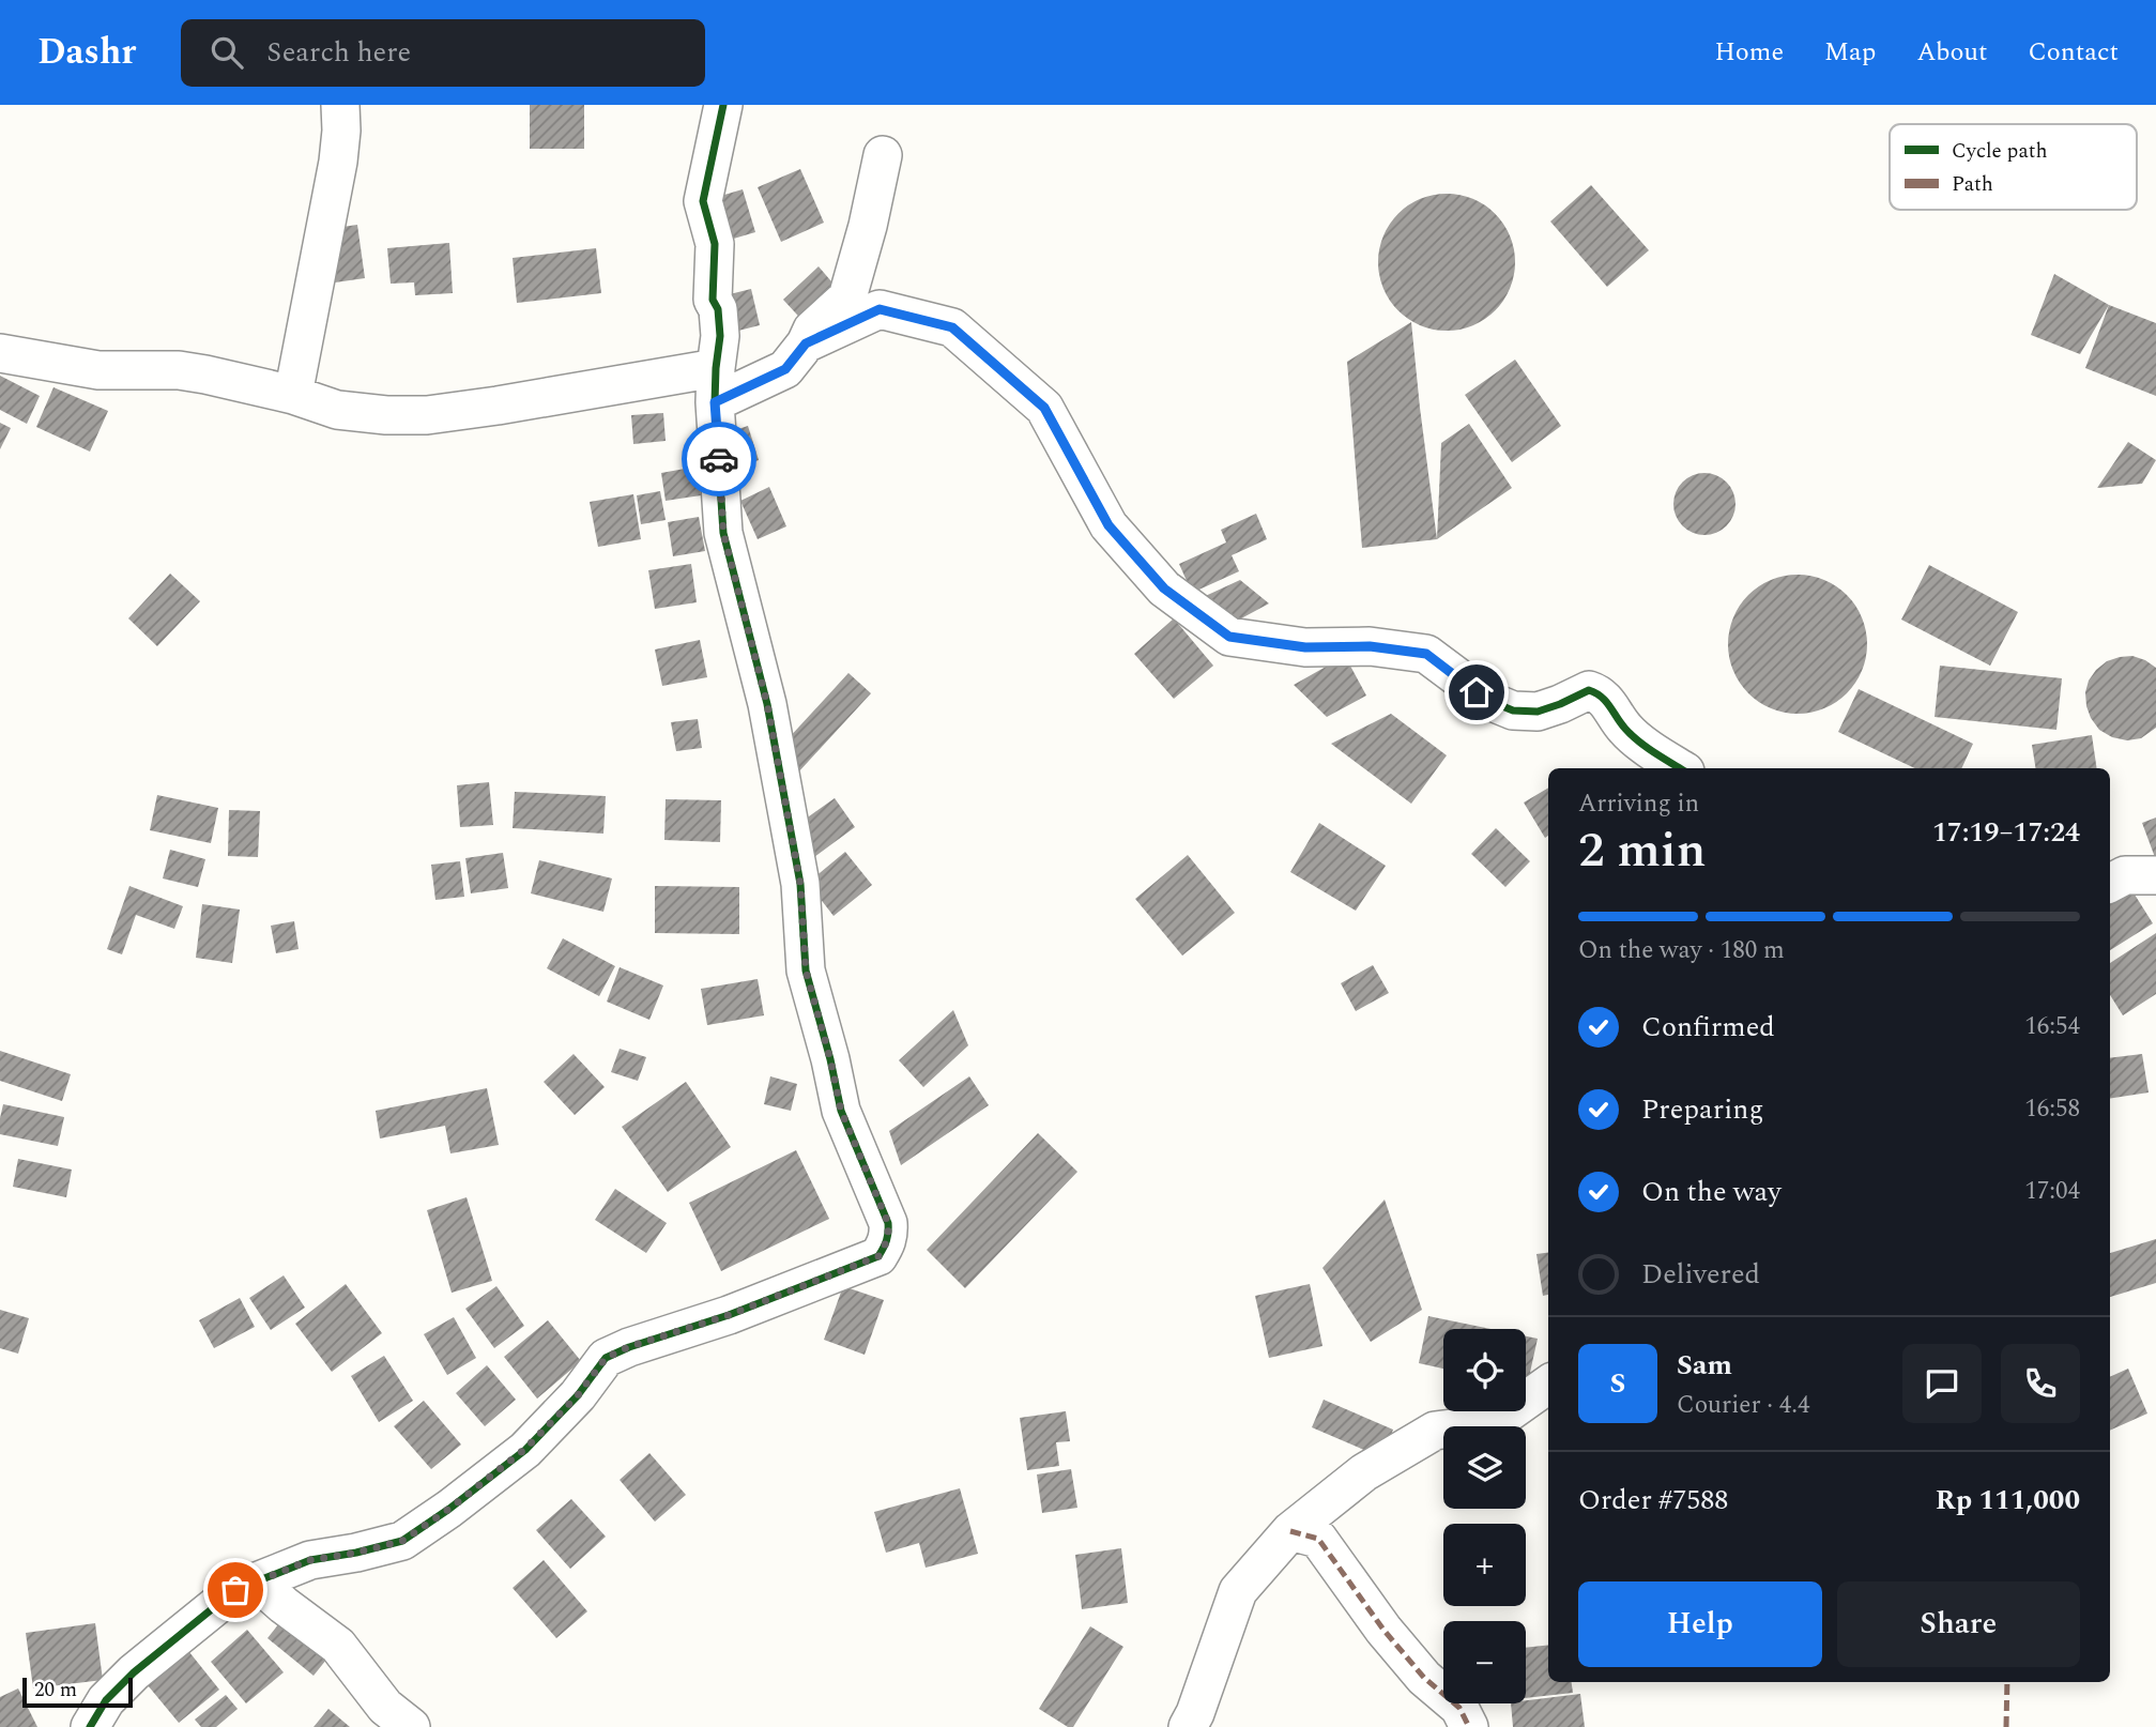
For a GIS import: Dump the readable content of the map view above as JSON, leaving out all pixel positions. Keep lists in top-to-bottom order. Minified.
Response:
{"legend":["Cycle path","Path"],"scale_bar":"20 m","page":{"header":"Dashr","search":"Search here","nav":["Home","Map","About","Contact"],"heading":["2 min","Arriving in","17:19–17:24"],"panel":["Sam","Courier · 4.4","Order #7588","Rp 111,000"],"bar":"On the way · 180 m","list":[["Confirmed","16:54"],["Preparing","16:58"],["On the way","17:04"],"Delivered"],"map_buttons":["+","−"],"round":"S","buttons":["Help","Share"],"scale":"20 m"}}
